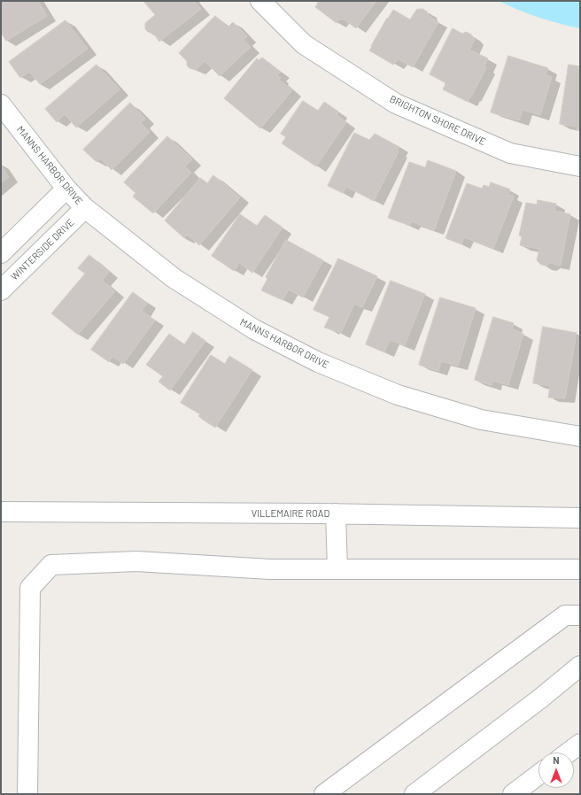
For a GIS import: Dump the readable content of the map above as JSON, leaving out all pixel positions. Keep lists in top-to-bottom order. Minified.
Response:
{"streets":{"street":["BRIGHTON SHORE DRIVE","MANNS HARBOR DRIVE","WINTERSIDE DRIVE","VILLEMAIRE ROAD"]},"crossings":[["MANNS HARBOR DRIVE","WINTERSIDE DRIVE"]],"north":"top"}
